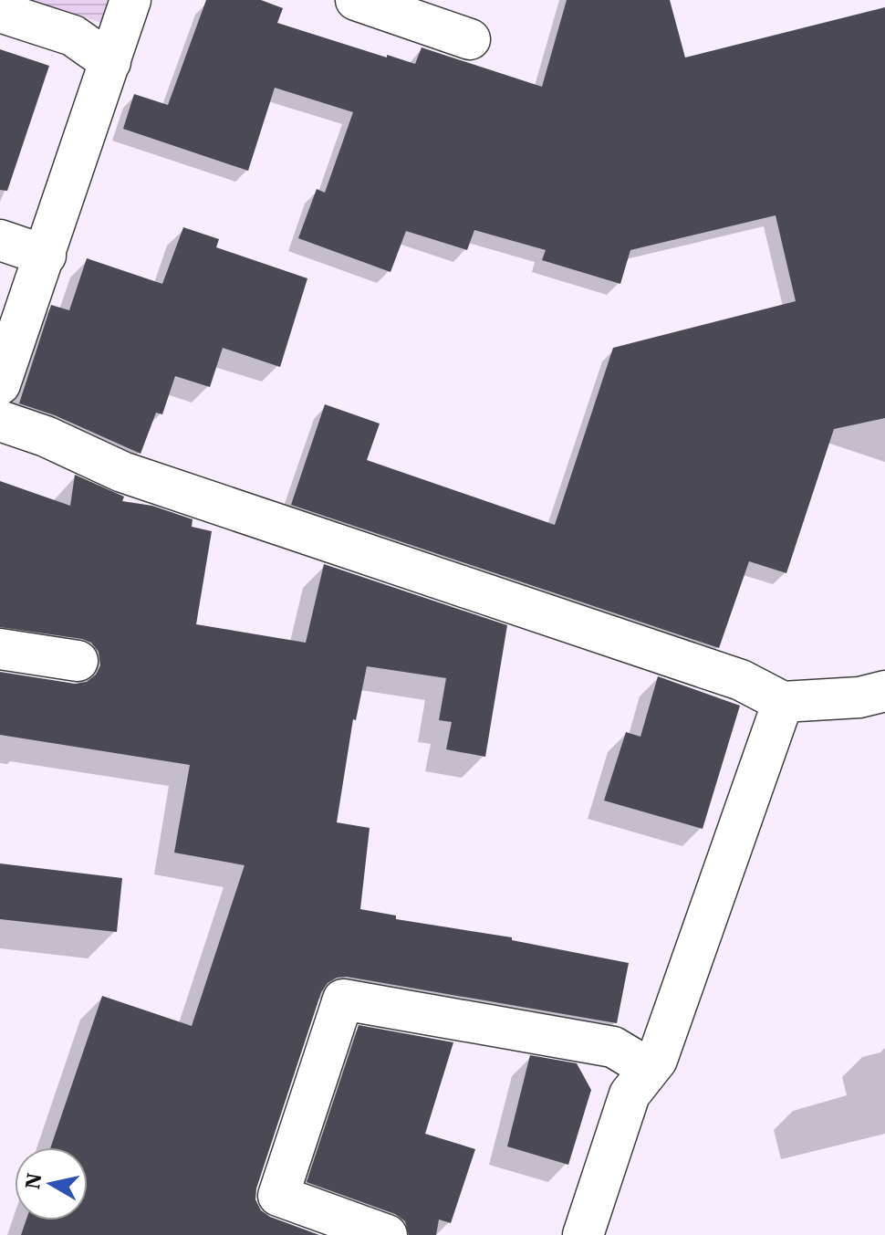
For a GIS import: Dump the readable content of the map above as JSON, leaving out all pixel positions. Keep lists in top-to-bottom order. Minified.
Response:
{"north":"left"}
